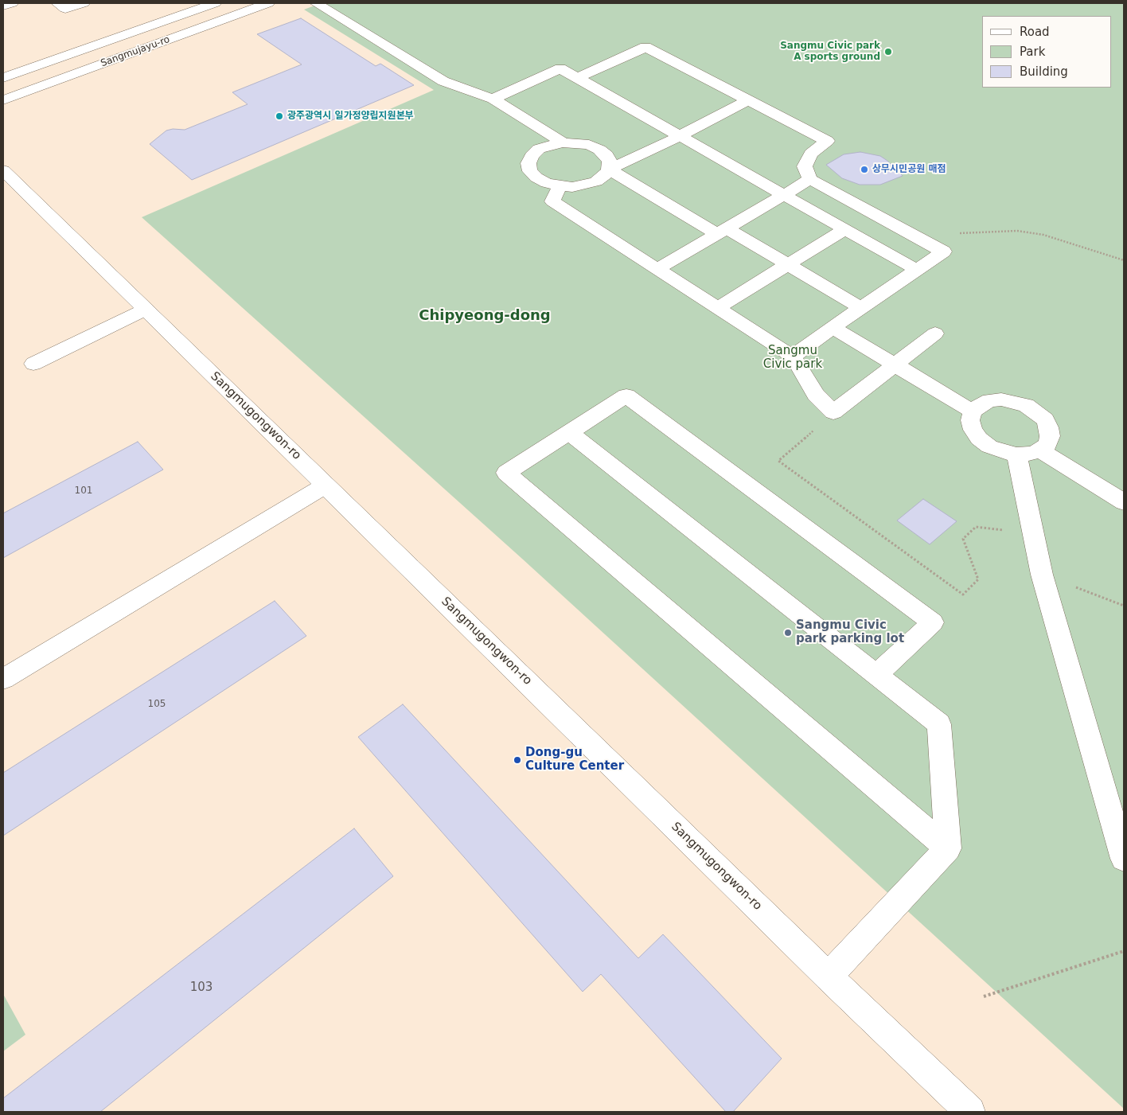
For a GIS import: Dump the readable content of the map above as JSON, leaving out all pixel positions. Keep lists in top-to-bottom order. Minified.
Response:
{"streets":{"street":["Sangmujayu-ro","Sangmugongwon-ro"]},"districts":["Chipyeong-dong"],"parks":["Sangmu Civic park"],"places":["Sangmu Civic park A sports ground","광주광역시 일가정양립지원본부","상무시민공원 매점","Sangmu Civic park parking lot","Dong-gu Culture Center"],"house_numbers":["101","105","103"],"legend":["Road","Park","Building"]}
